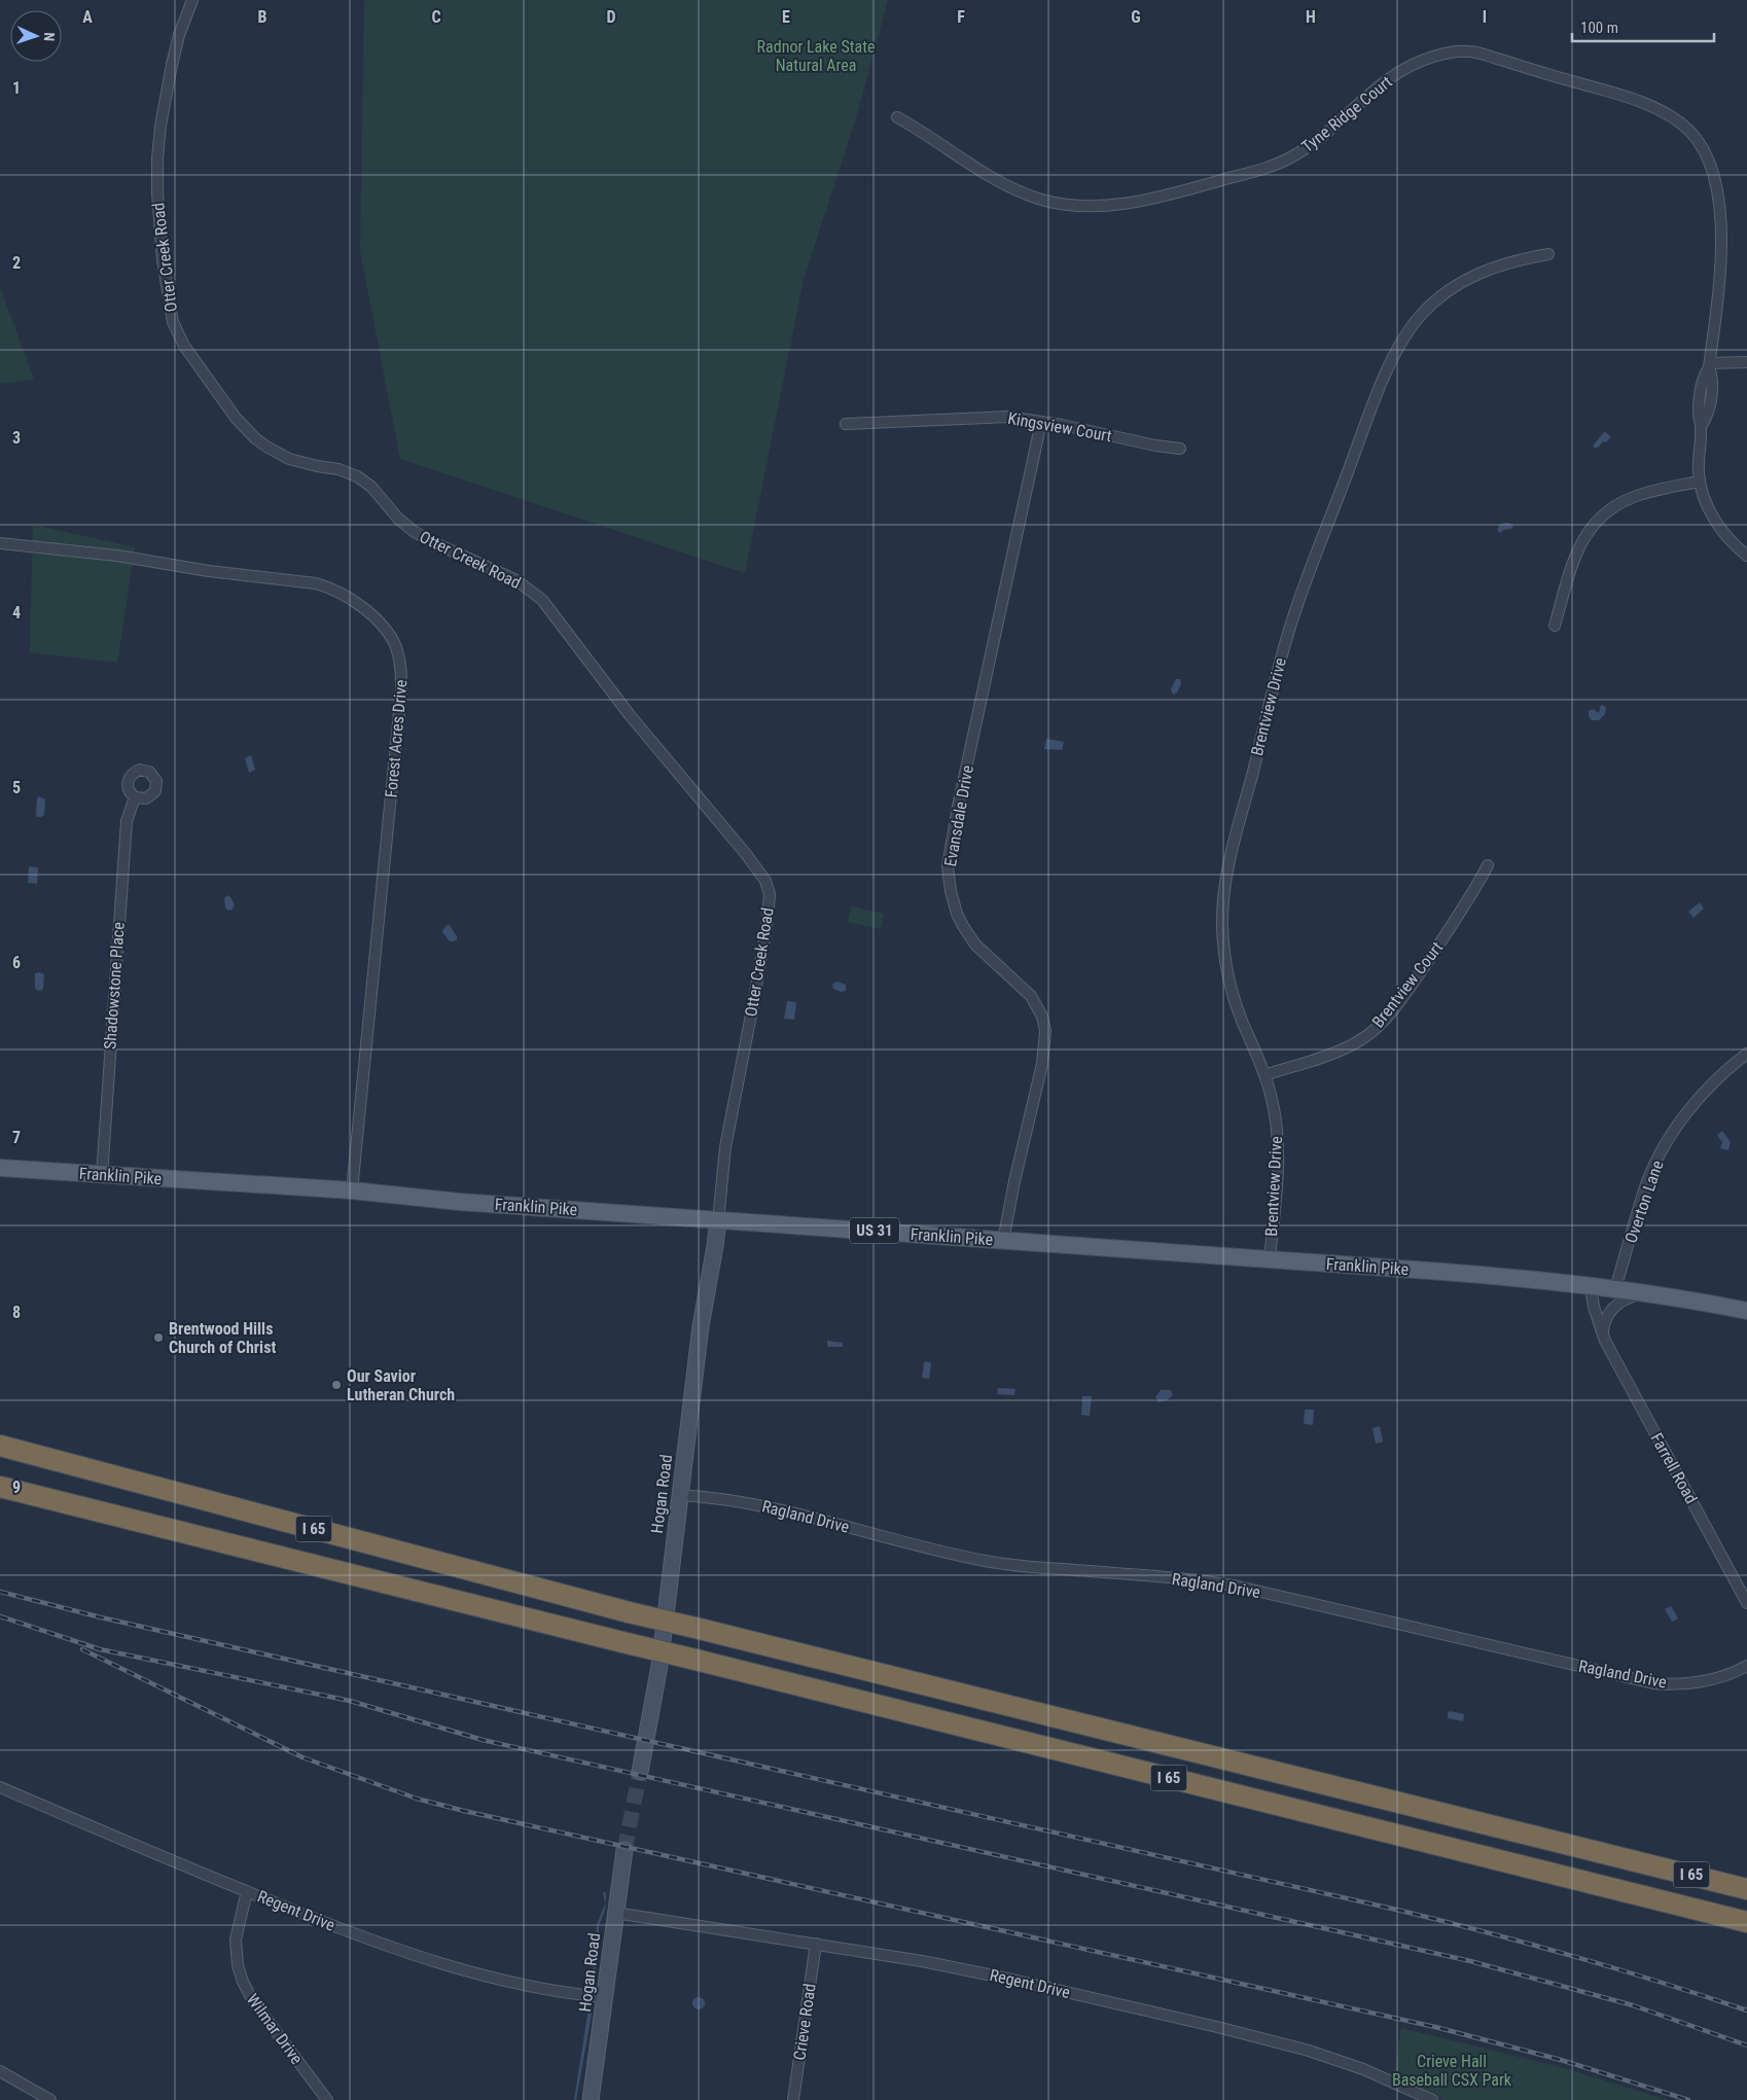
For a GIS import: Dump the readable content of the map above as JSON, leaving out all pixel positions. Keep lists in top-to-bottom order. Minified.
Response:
{"streets":{"highway":["I 65"],"main road":["Franklin Pike","US 31"],"street":["Tyne Ridge Court","Otter Creek Road","Kingsview Court","Brentview Drive","Forest Acres Drive","Evansdale Drive","Brentview Court","Shadowstone Place","Overton Lane","Farrell Road","Hogan Road","Ragland Drive","Regent Drive","Crieve Road","Wilmar Drive"]},"crossings":[["Otter Creek Road","Franklin Pike"],["Otter Creek Road","Hogan Road"],["Kingsview Court","Evansdale Drive"],["Brentview Drive","Brentview Court"],["Brentview Drive","Franklin Pike"],["Forest Acres Drive","Franklin Pike"],["Evansdale Drive","Franklin Pike"],["Shadowstone Place","Franklin Pike"],["Franklin Pike","Overton Lane"],["Franklin Pike","Farrell Road"],["Franklin Pike","Hogan Road"],["Hogan Road","Ragland Drive"],["Hogan Road","Regent Drive"],["Regent Drive","Crieve Road"],["Regent Drive","Wilmar Drive"]],"parks":["Radnor Lake State Natural Area","Crieve Hall Baseball CSX Park"],"places":["Brentwood Hills Church of Christ","Our Savior Lutheran Church"],"scale_bar":"100 m","north":"right","grid":{"columns":["A","B","C","D","E","F","G","H","I"],"rows":["1","2","3","4","5","6","7","8","9"]}}
